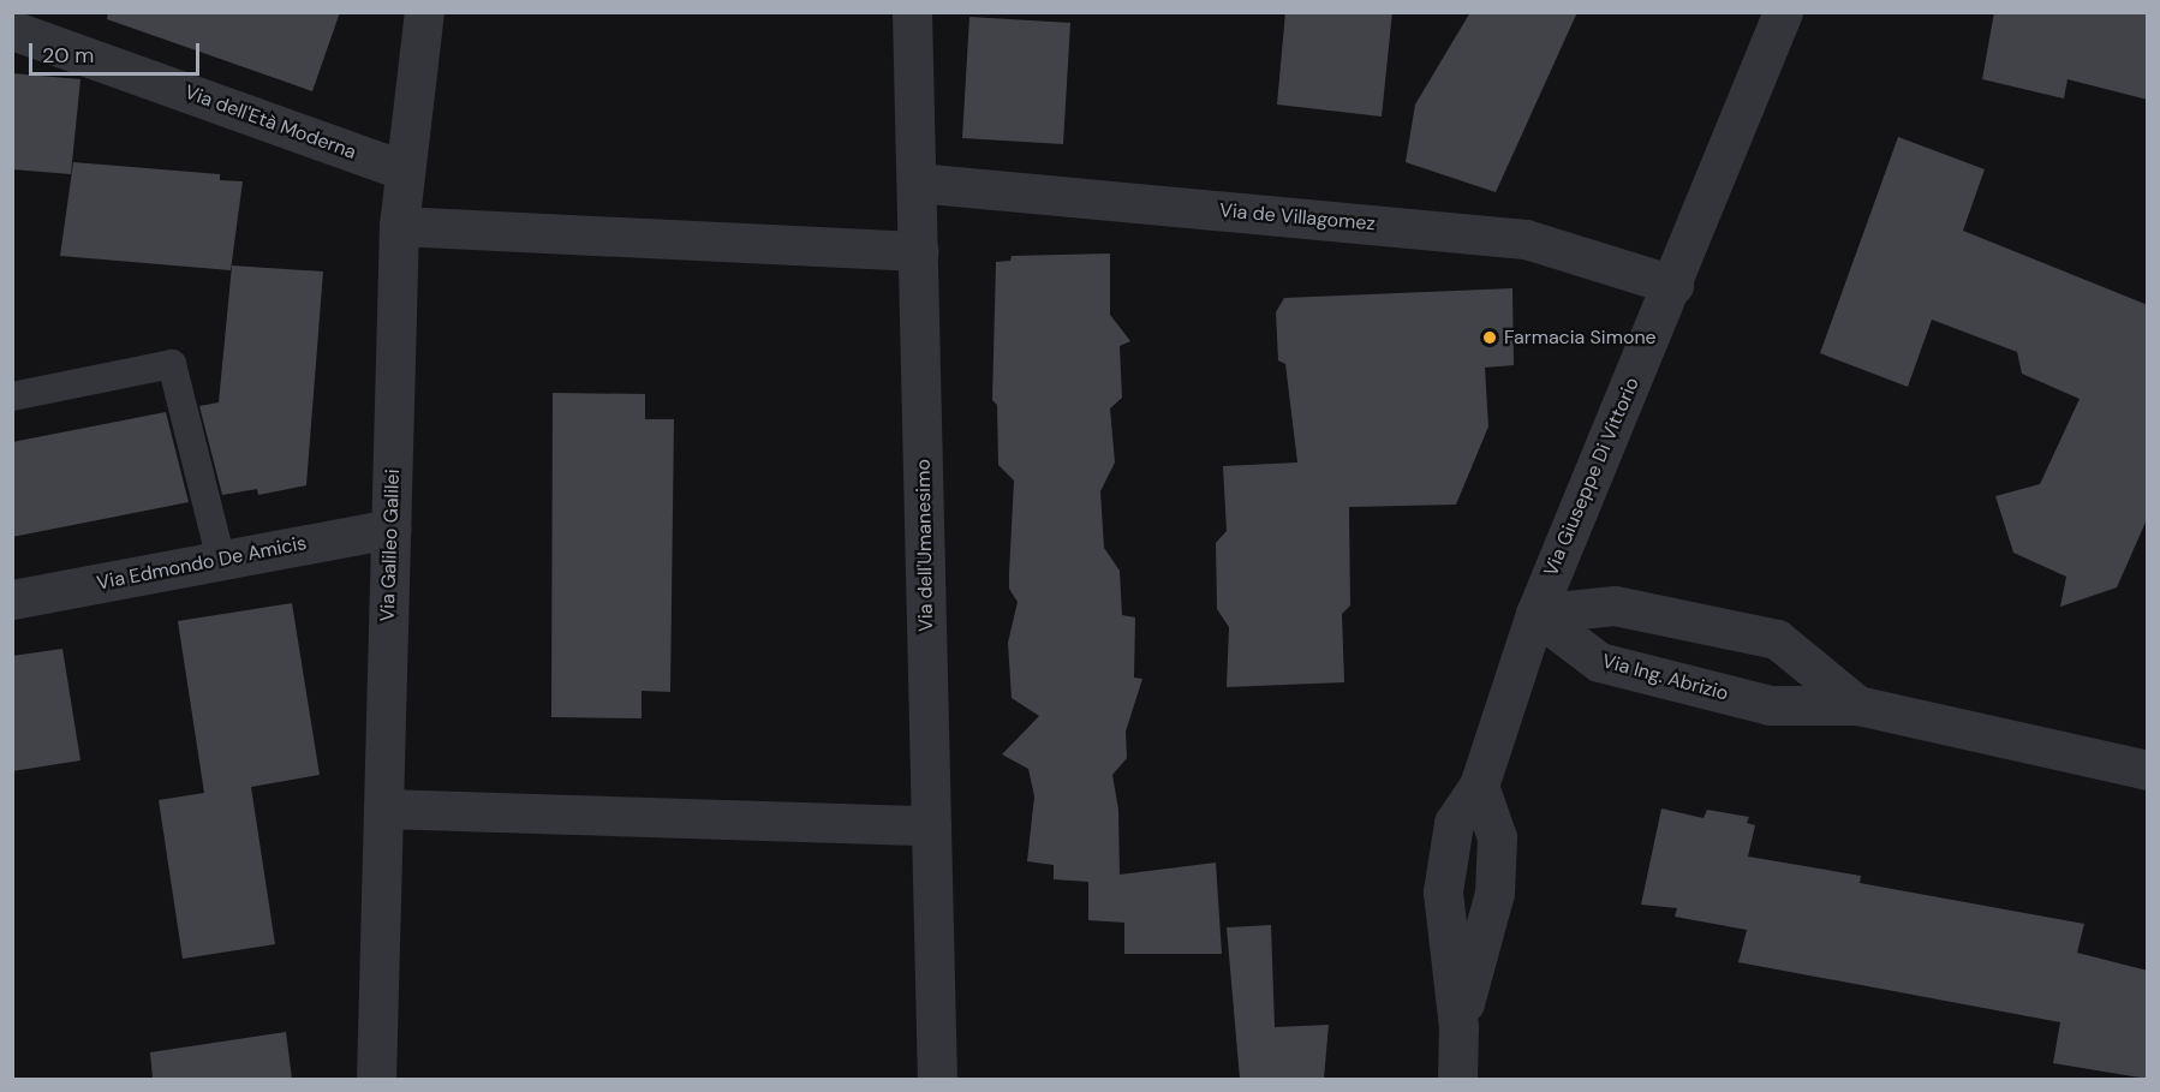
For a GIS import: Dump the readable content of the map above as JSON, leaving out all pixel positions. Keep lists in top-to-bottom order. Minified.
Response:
{"streets":{"street":["Via dell'Età Moderna","Via de Villagomez","Via Giuseppe Di Vittorio","Via Galileo Galilei","Via dell'Umanesimo","Via Edmondo De Amicis","Via Ing. Abrizio"]},"crossings":[["Via dell'Età Moderna","Via Galileo Galilei"],["Via de Villagomez","Via Giuseppe Di Vittorio"],["Via de Villagomez","Via dell'Umanesimo"],["Via Giuseppe Di Vittorio","Via Ing. Abrizio"],["Via Galileo Galilei","Via Edmondo De Amicis"]],"places":["Farmacia Simone"],"scale_bar":"20 m"}
